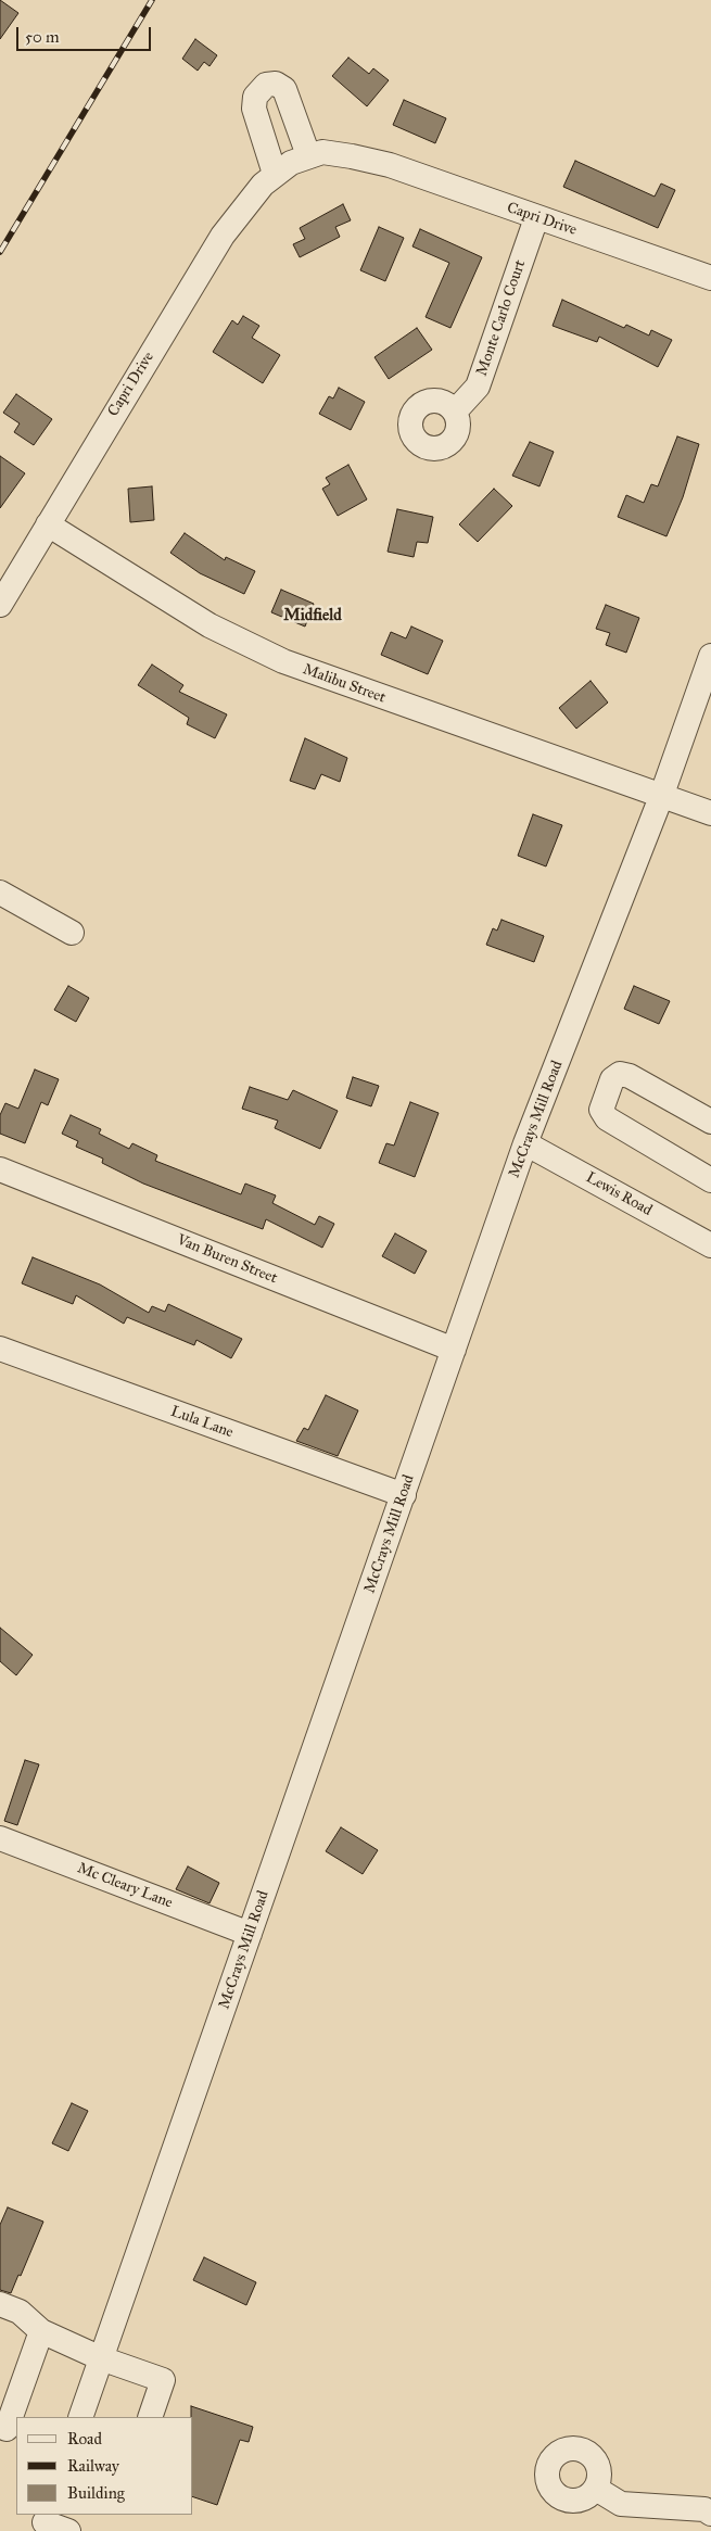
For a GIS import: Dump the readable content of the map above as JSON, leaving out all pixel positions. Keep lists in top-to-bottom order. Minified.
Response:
{"streets":{"street":["Capri Drive","Monte Carlo Court","Malibu Street","McCrays Mill Road","Lewis Road","Van Buren Street","Lula Lane","Mc Cleary Lane"]},"crossings":[["Capri Drive","Monte Carlo Court"],["Capri Drive","Malibu Street"],["Malibu Street","McCrays Mill Road"],["McCrays Mill Road","Lewis Road"],["McCrays Mill Road","Van Buren Street"],["McCrays Mill Road","Lula Lane"],["McCrays Mill Road","Mc Cleary Lane"]],"districts":["Midfield"],"legend":["Road","Railway","Building"],"scale_bar":"50 m"}
